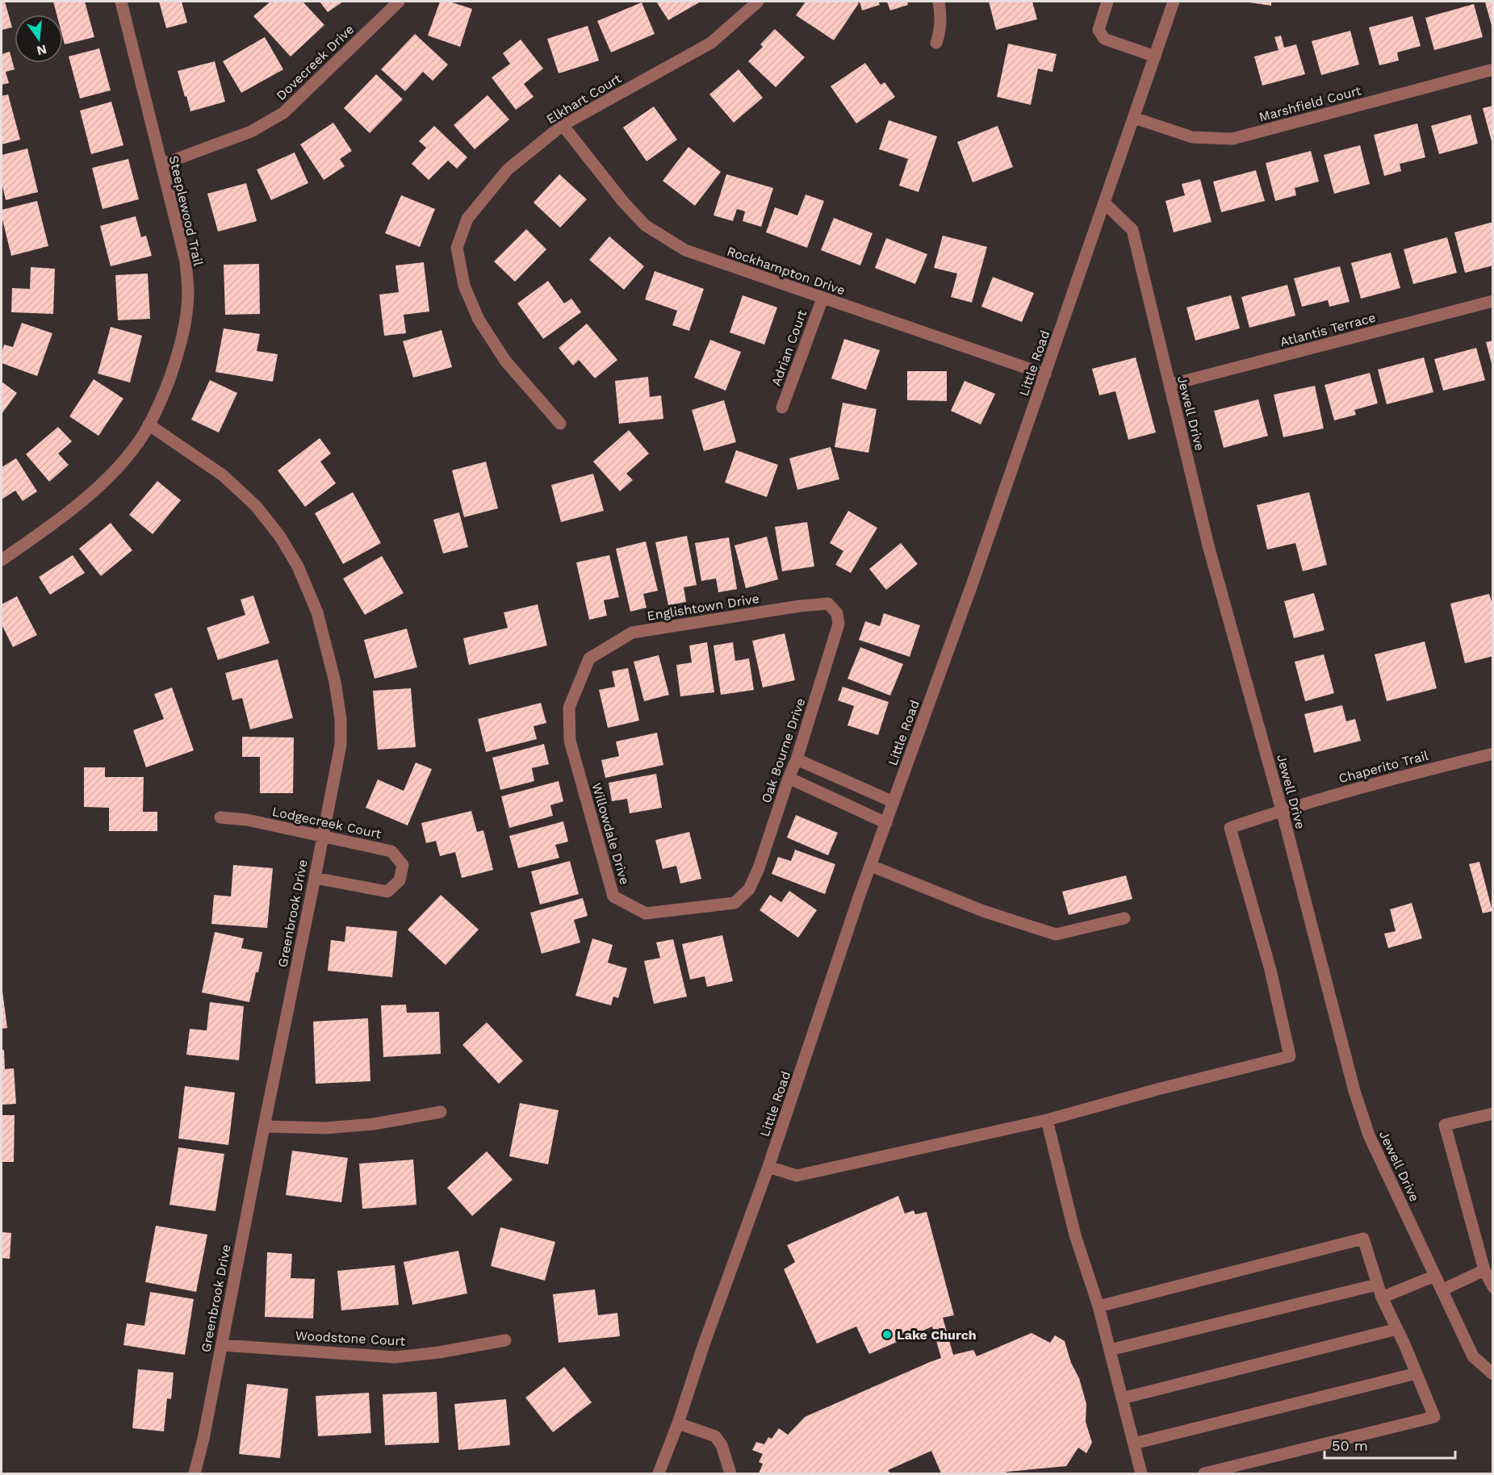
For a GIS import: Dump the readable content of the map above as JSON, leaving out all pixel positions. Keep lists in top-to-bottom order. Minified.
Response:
{"streets":{"street":["Dovecreek Drive","Elkhart Court","Marshfield Court","Steeplewood Trail","Rockhampton Drive","Atlantis Terrace","Adrian Court","Little Road","Jewell Drive","Englishtown Drive","Oak Bourne Drive","Chaperito Trail","Lodgecreek Court","Willowdale Drive","Greenbrook Drive","Woodstone Court"]},"crossings":[["Dovecreek Drive","Steeplewood Trail"],["Elkhart Court","Rockhampton Drive"],["Marshfield Court","Little Road"],["Steeplewood Trail","Greenbrook Drive"],["Rockhampton Drive","Adrian Court"],["Rockhampton Drive","Little Road"],["Atlantis Terrace","Jewell Drive"],["Little Road","Jewell Drive"],["Jewell Drive","Chaperito Trail"],["Englishtown Drive","Oak Bourne Drive"],["Englishtown Drive","Willowdale Drive"],["Oak Bourne Drive","Willowdale Drive"],["Lodgecreek Court","Greenbrook Drive"],["Greenbrook Drive","Woodstone Court"]],"places":["Lake Church"],"scale_bar":"50 m","north":"bottom"}
